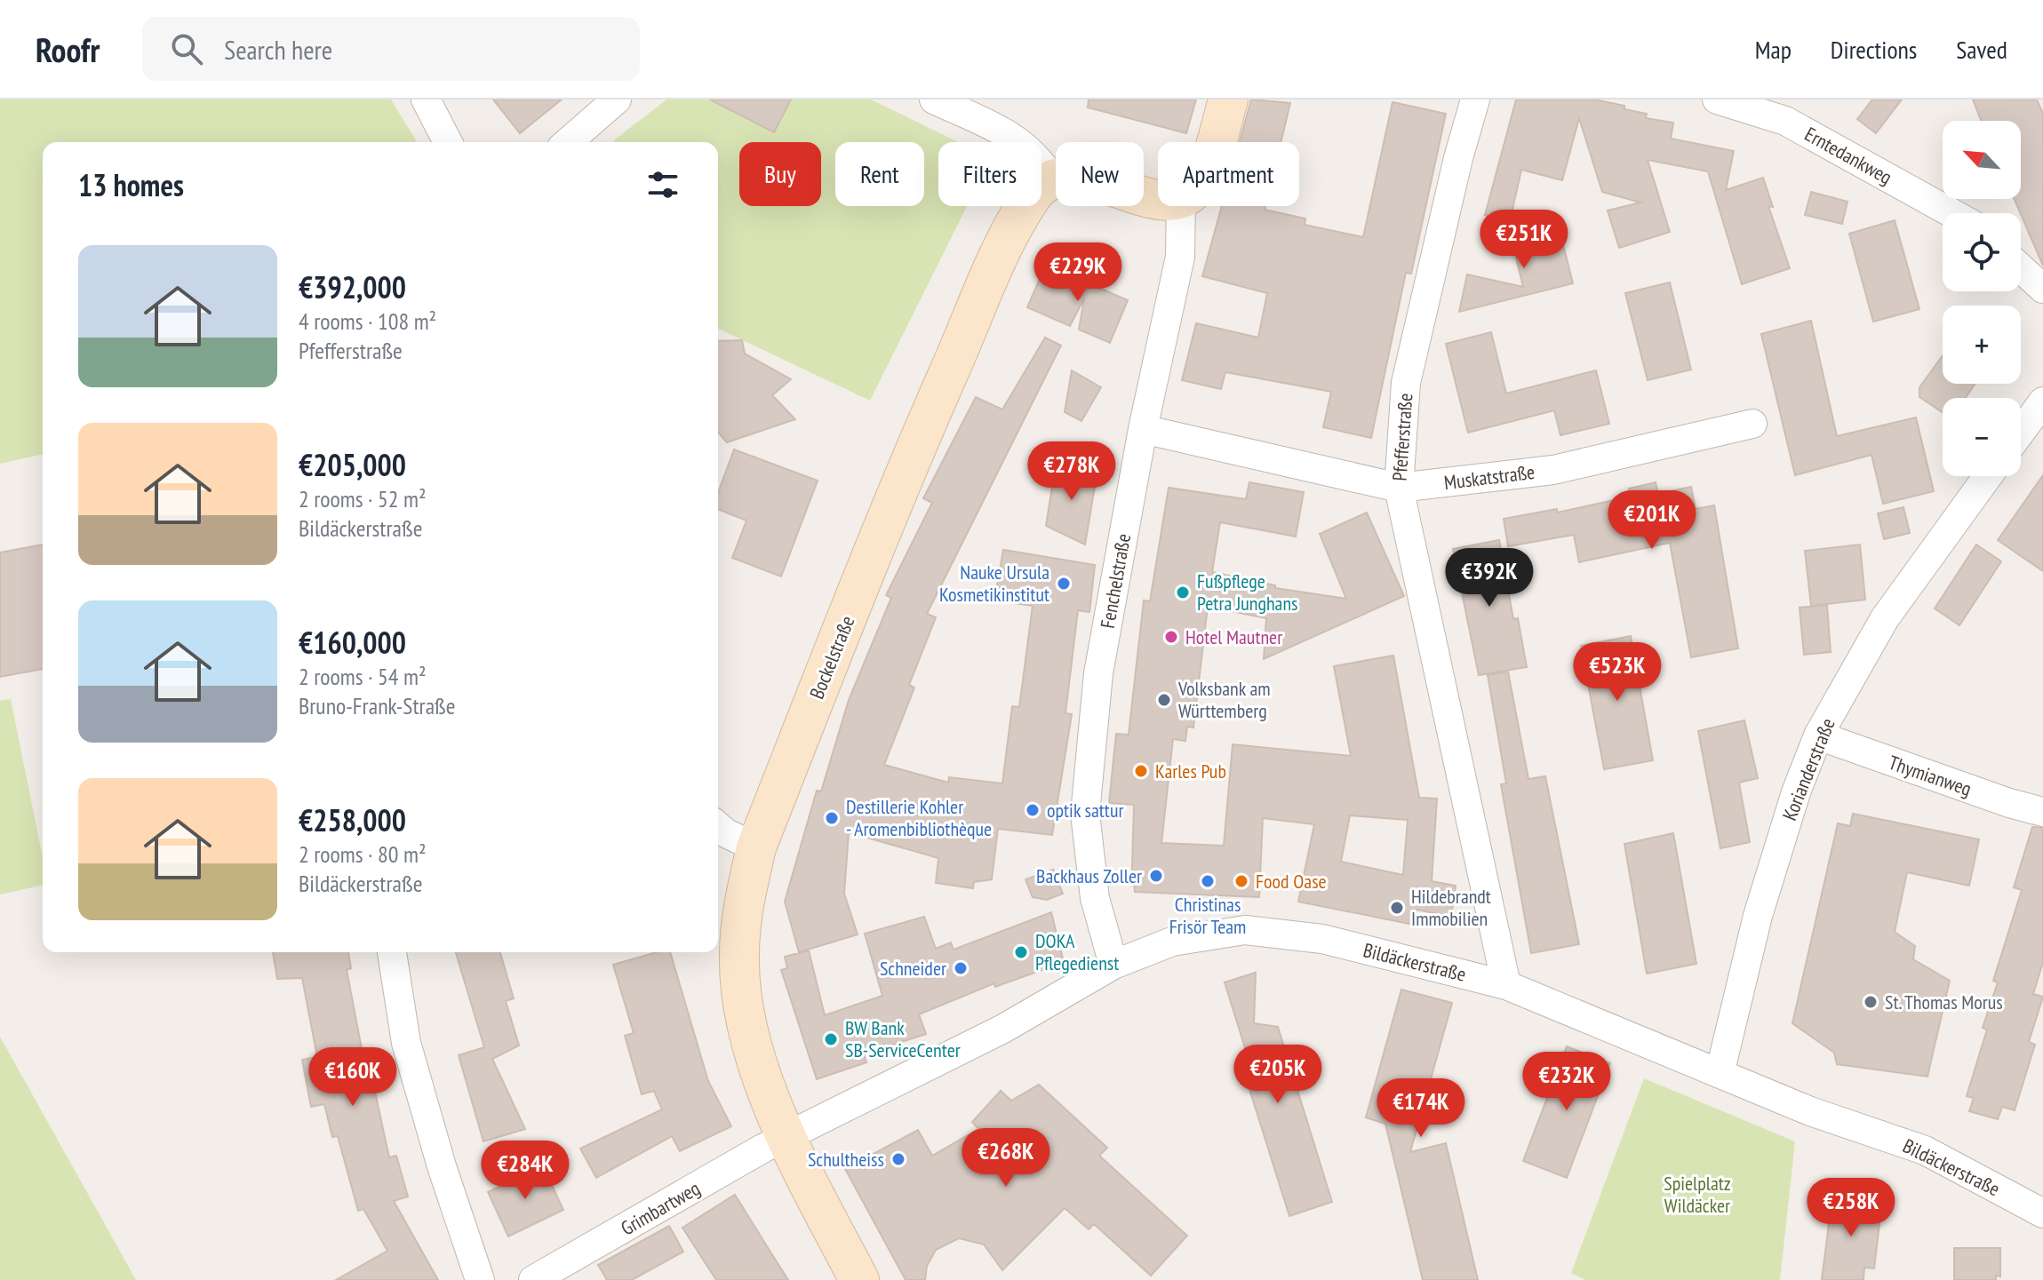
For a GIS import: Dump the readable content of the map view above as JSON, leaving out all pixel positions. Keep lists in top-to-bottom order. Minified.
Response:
{"streets":{"street":["Erntedankweg","Pfefferstraße","Muskatstraße","Fenchelstraße","Bockelstraße","Korianderstraße","Thymianweg","Bildäckerstraße","Grimbartweg"]},"crossings":[["Pfefferstraße","Muskatstraße"],["Pfefferstraße","Bildäckerstraße"],["Muskatstraße","Fenchelstraße"],["Fenchelstraße","Bildäckerstraße"],["Bockelstraße","Bildäckerstraße"],["Bockelstraße","Grimbartweg"],["Korianderstraße","Thymianweg"],["Korianderstraße","Bildäckerstraße"],["Bildäckerstraße","Grimbartweg"]],"parks":["Spielplatz Wildäcker"],"places":["Nauke Ursula Kosmetikinstitut","Fußpflege Petra Junghans","Hotel Mautner","Volksbank am Württemberg","Karles Pub","optik sattur","Destillerie Kohler - Aromenbibliothèque","Backhaus Zoller","Christinas Frisör Team","Food Oase","Hildebrandt Immobilien","DOKA Pflegedienst","Schneider","St. Thomas Morus","BW Bank SB-ServiceCenter","Schultheiss"],"north":"top left","page":{"header":"Roofr","search":"Search here","nav":["Map","Directions","Saved"],"map_buttons":["+","−"],"chip":["Buy","Rent","Filters","New","Apartment"],"heading":"13 homes","price":["€251K","€229K","€278K","€201K","€392K","€523K","€205K","€160K","€232K","€174K","€268K","€284K","€258K"],"list":[{"name":"€392,000","note":"4 rooms · 108 m² · Pfefferstraße"},{"name":"€205,000","note":"2 rooms · 52 m² · Bildäckerstraße"},{"name":"€160,000","note":"2 rooms · 54 m² · Bruno-Frank-Straße"},{"name":"€258,000","note":"2 rooms · 80 m² · Bildäckerstraße"}]}}
